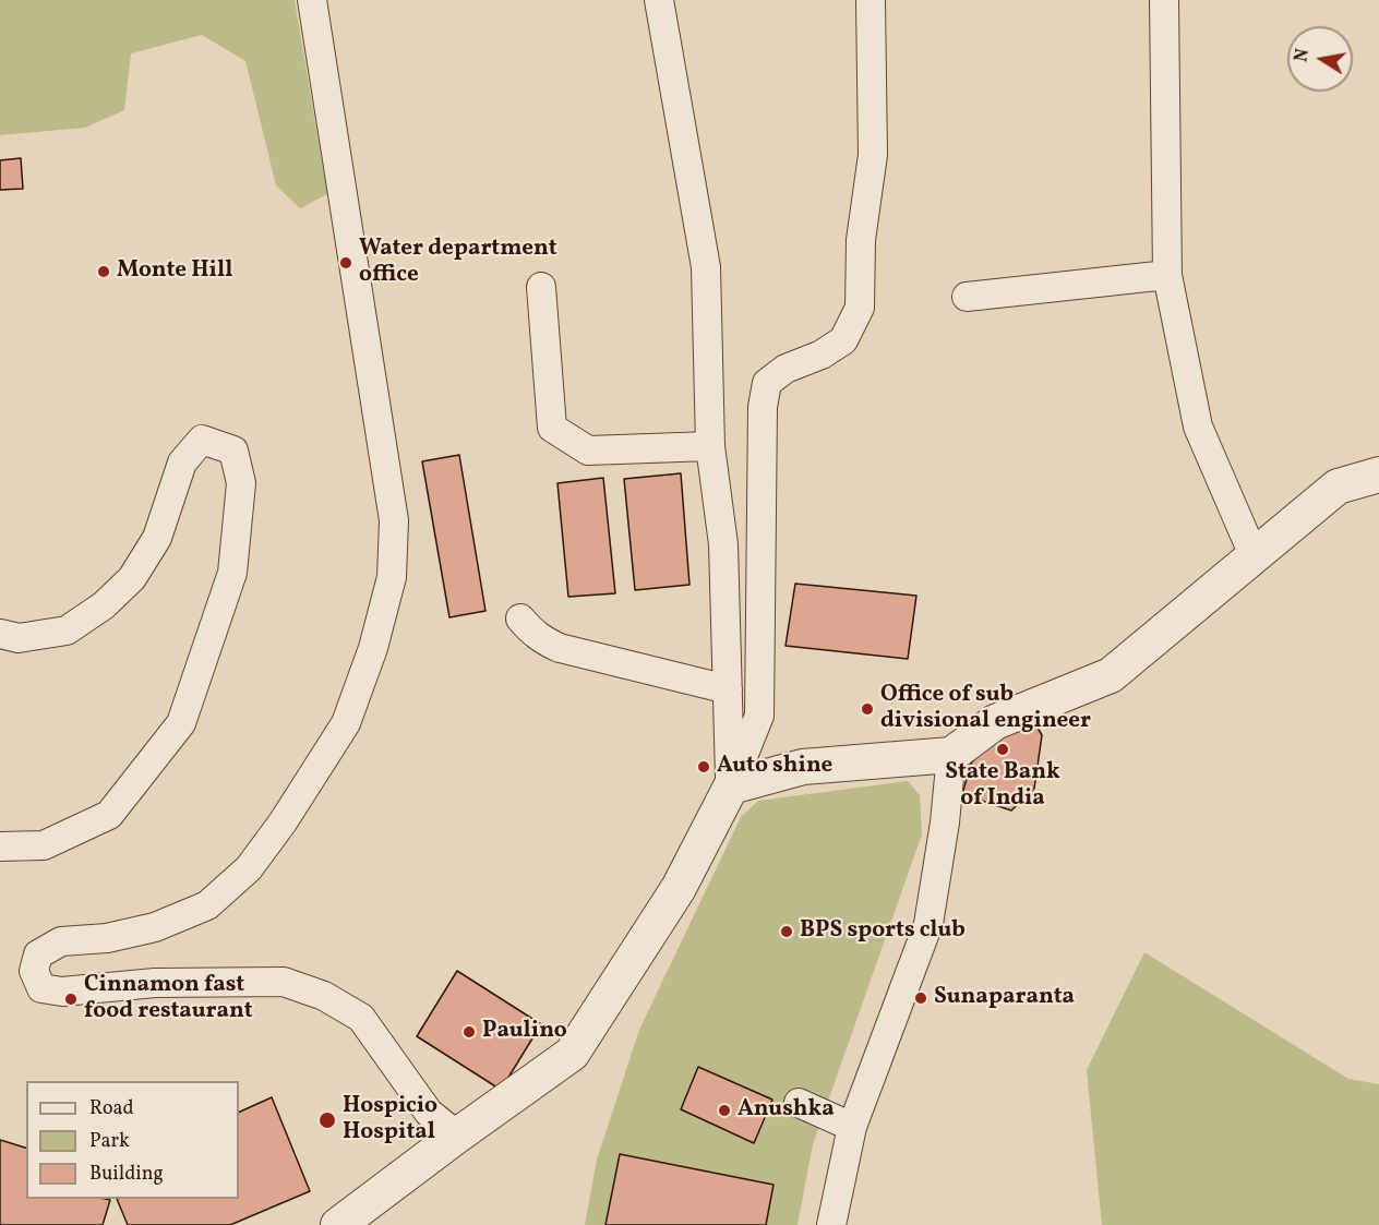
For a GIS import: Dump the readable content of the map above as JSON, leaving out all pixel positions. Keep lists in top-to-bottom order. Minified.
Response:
{"places":["Water department office","Monte Hill","Office of sub divisional engineer","State Bank of India","Auto shine","BPS sports club","Sunaparanta","Cinnamon fast food restaurant","Paulino","Anushka","Hospicio Hospital"],"legend":["Road","Park","Building"],"north":"left"}
